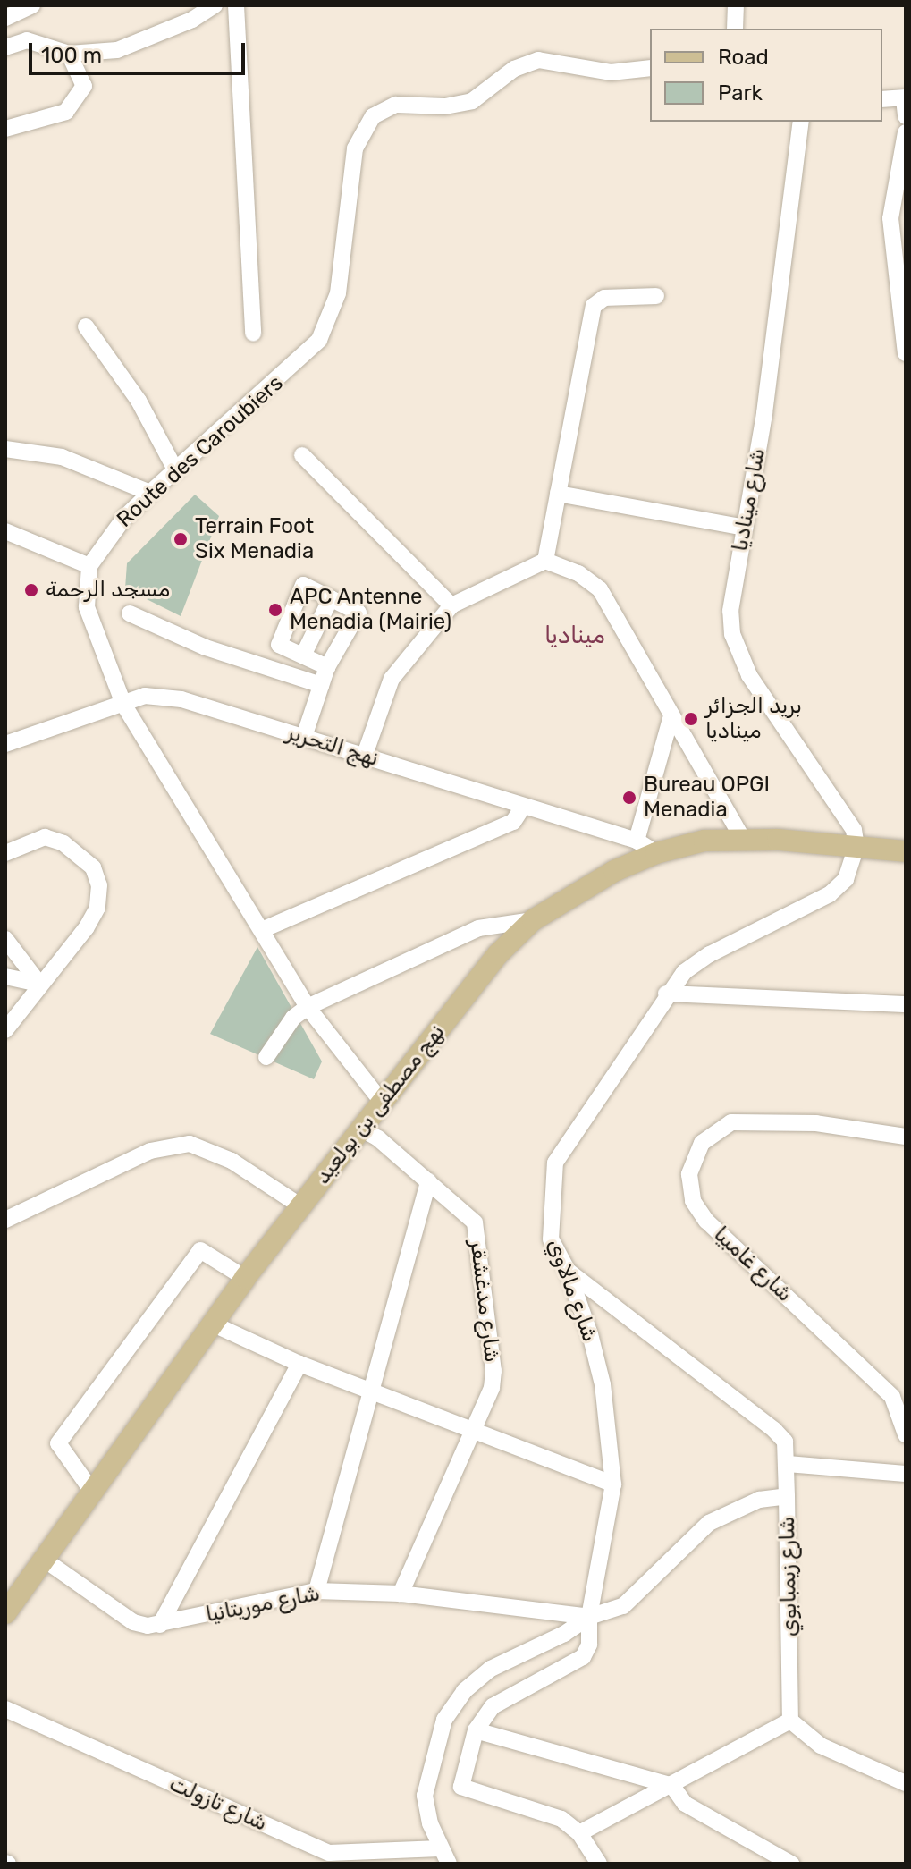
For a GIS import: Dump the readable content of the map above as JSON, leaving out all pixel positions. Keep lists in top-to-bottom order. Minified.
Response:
{"streets":{"main road":["نهج مصطفى بن بولعيد"],"street":["Route des Caroubiers","شارع ميناديا","نهج التحرير","شارع غامبيا","شارع مالاوي","شارع مدغشقر","شارع زيمبابوي","شارع موريتانيا","شارع تازولت"]},"crossings":[["شارع ميناديا","نهج مصطفى بن بولعيد"],["شارع ميناديا","شارع مالاوي"],["نهج التحرير","نهج مصطفى بن بولعيد"],["نهج مصطفى بن بولعيد","شارع مالاوي"],["نهج مصطفى بن بولعيد","شارع مدغشقر"],["نهج مصطفى بن بولعيد","شارع موريتانيا"],["شارع مالاوي","شارع زيمبابوي"],["شارع مالاوي","شارع موريتانيا"],["شارع مدغشقر","شارع موريتانيا"],["شارع زيمبابوي","شارع موريتانيا"]],"districts":["ميناديا"],"places":["Terrain Foot Six Menadia","مسجد الرحمة","APC Antenne Menadia (Mairie)","بريد الجزائر ميناديا","Bureau OPGI Menadia"],"legend":["Road","Park"],"scale_bar":"100 m"}
